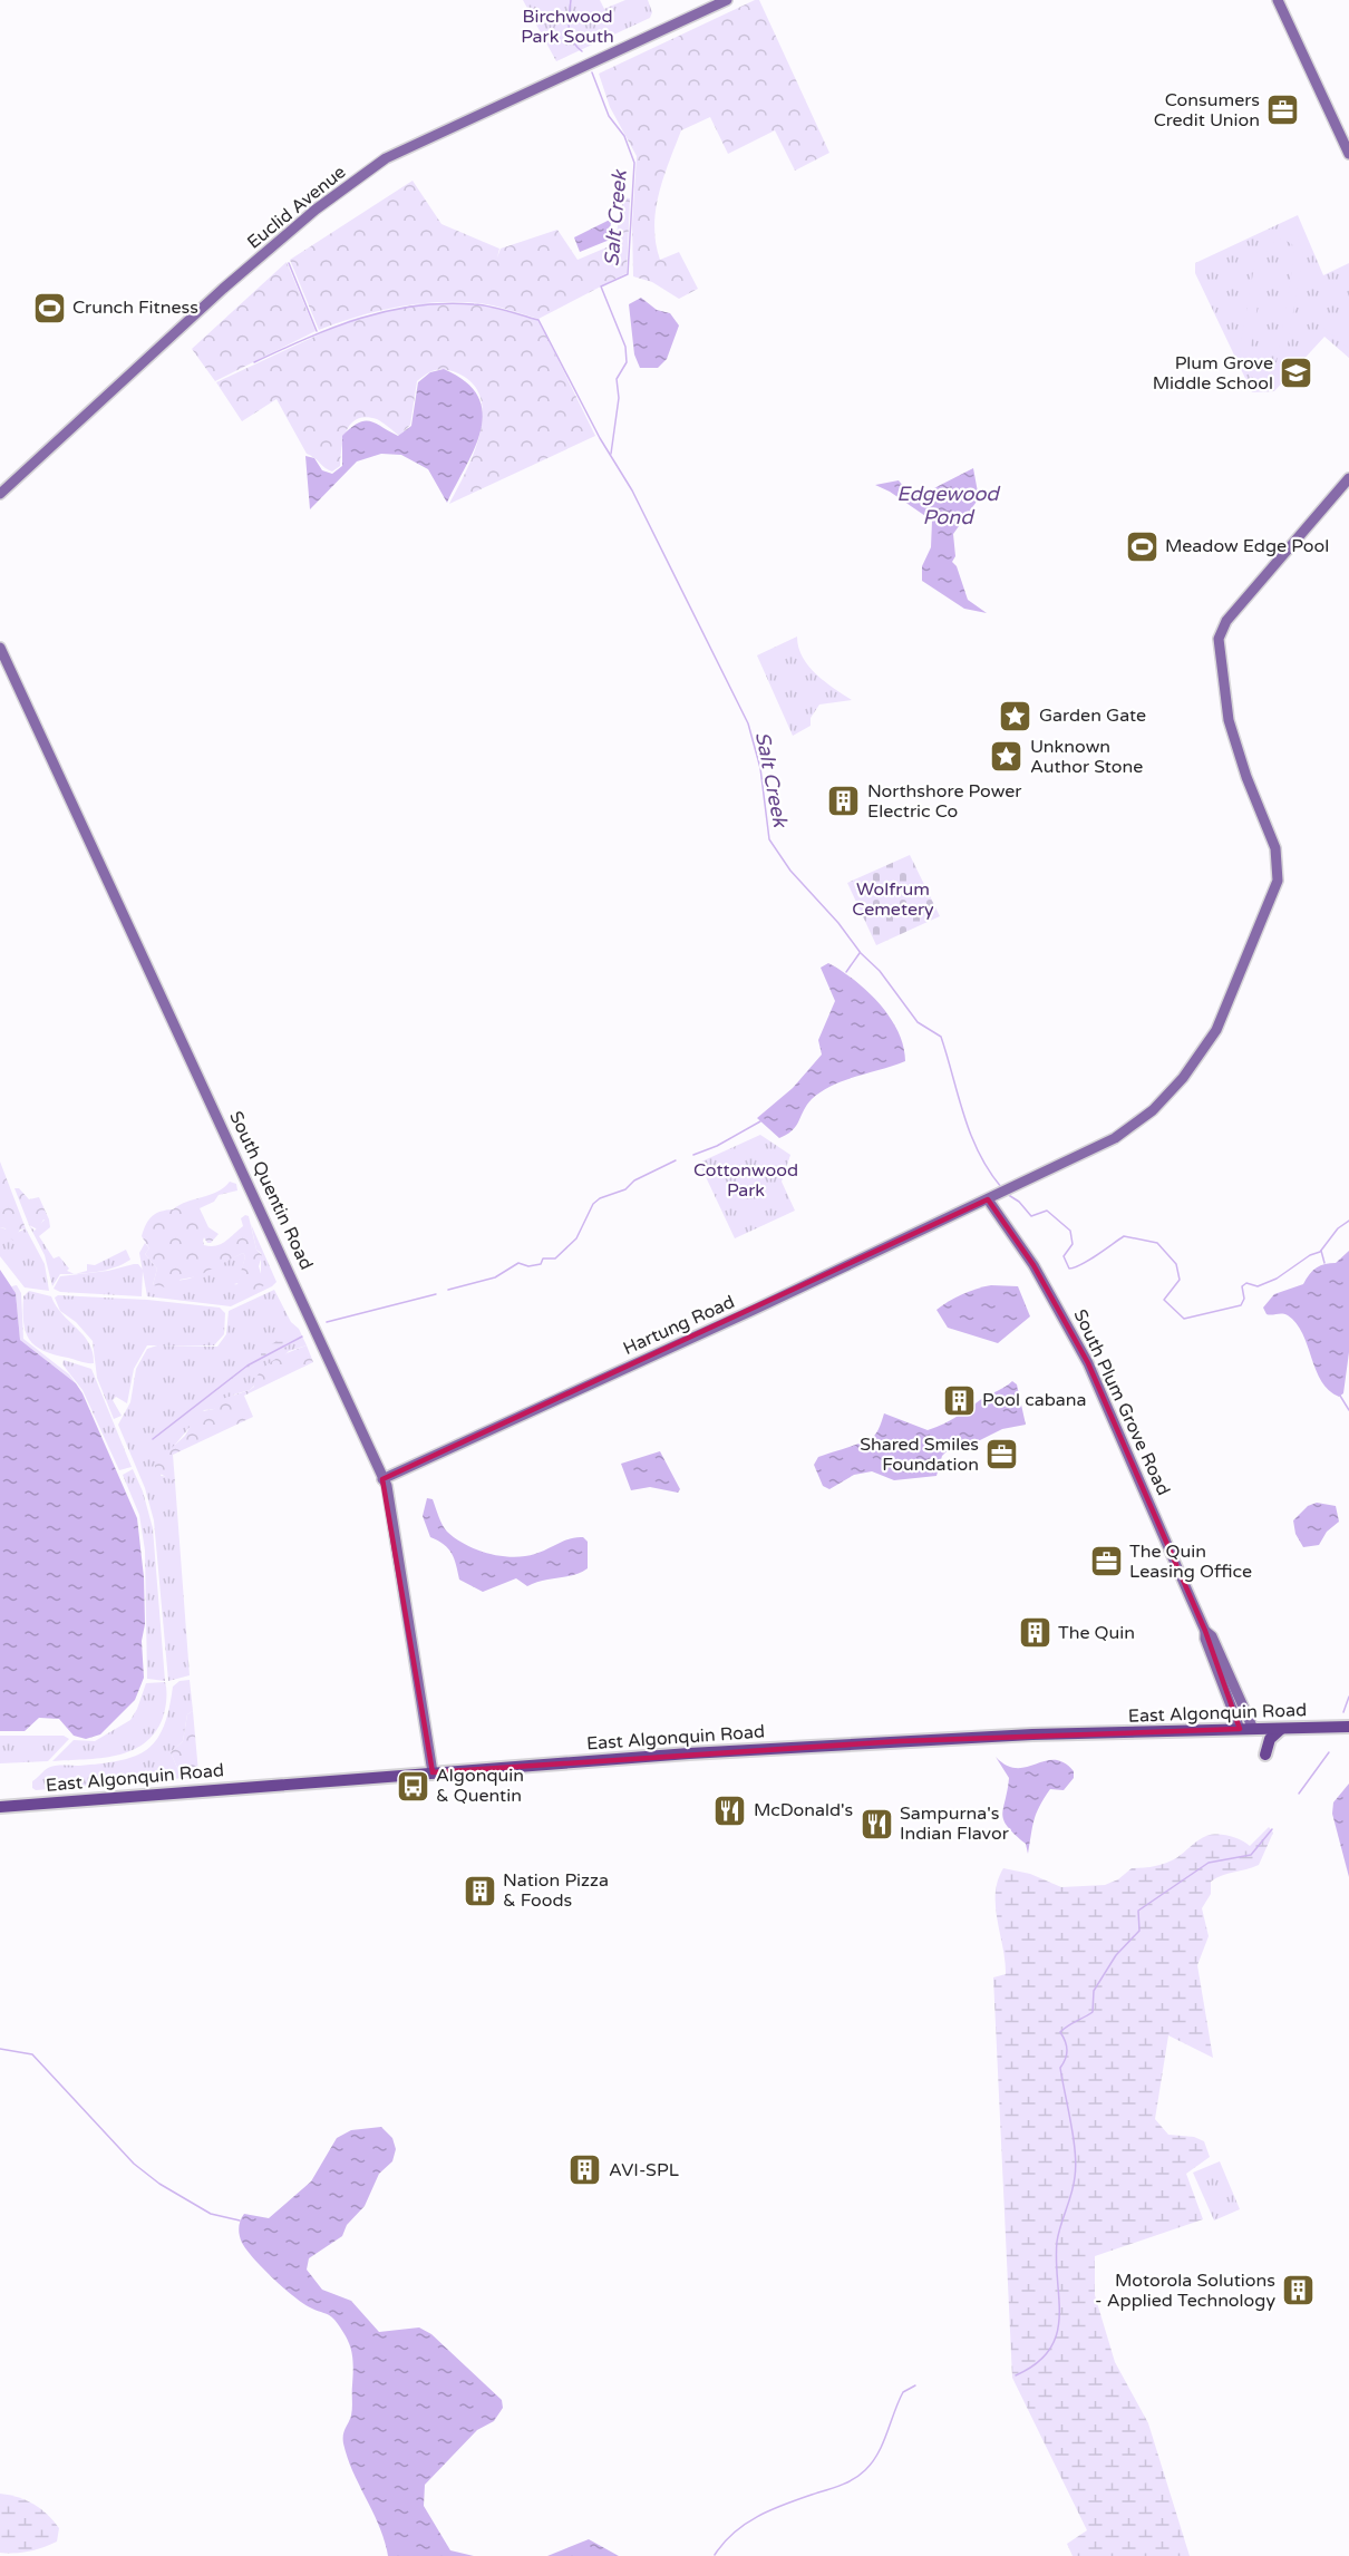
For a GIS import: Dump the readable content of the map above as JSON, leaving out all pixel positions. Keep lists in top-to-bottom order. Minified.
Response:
{"streets":{"main road":["East Algonquin Road"],"street":["Euclid Avenue","South Quentin Road","Hartung Road","South Plum Grove Road"]},"crossings":[["South Quentin Road","Hartung Road"],["South Quentin Road","East Algonquin Road"],["Hartung Road","South Plum Grove Road"],["South Plum Grove Road","East Algonquin Road"]],"water":["Salt Creek","Edgewood Pond"],"parks":["Birchwood Park South","Wolfrum Cemetery","Cottonwood Park"],"places":{"office":["Consumers Credit Union","Shared Smiles Foundation","The Quin Leasing Office"],"sports":["Crunch Fitness","Meadow Edge Pool"],"school or university":["Plum Grove Middle School"],"place":["Garden Gate","Unknown Author Stone"],"building":["Northshore Power Electric Co","Pool cabana","The Quin","Nation Pizza & Foods","AVI-SPL","Motorola Solutions - Applied Technology"],"bus stop":["Algonquin & Quentin"],"restaurant":["McDonald's","Sampurna's Indian Flavor"]}}
